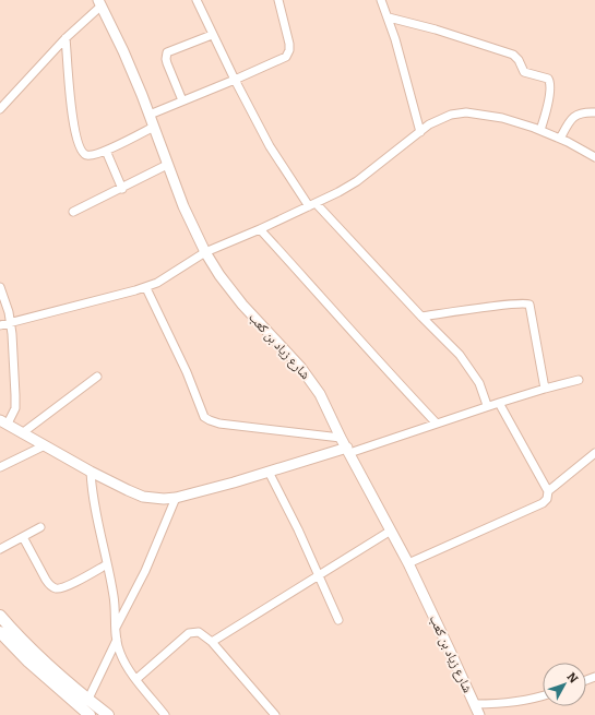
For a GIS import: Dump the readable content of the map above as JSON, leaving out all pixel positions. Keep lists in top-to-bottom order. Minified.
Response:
{"streets":{"street":["شارع زياد بن كعب"]},"north":"top right"}
